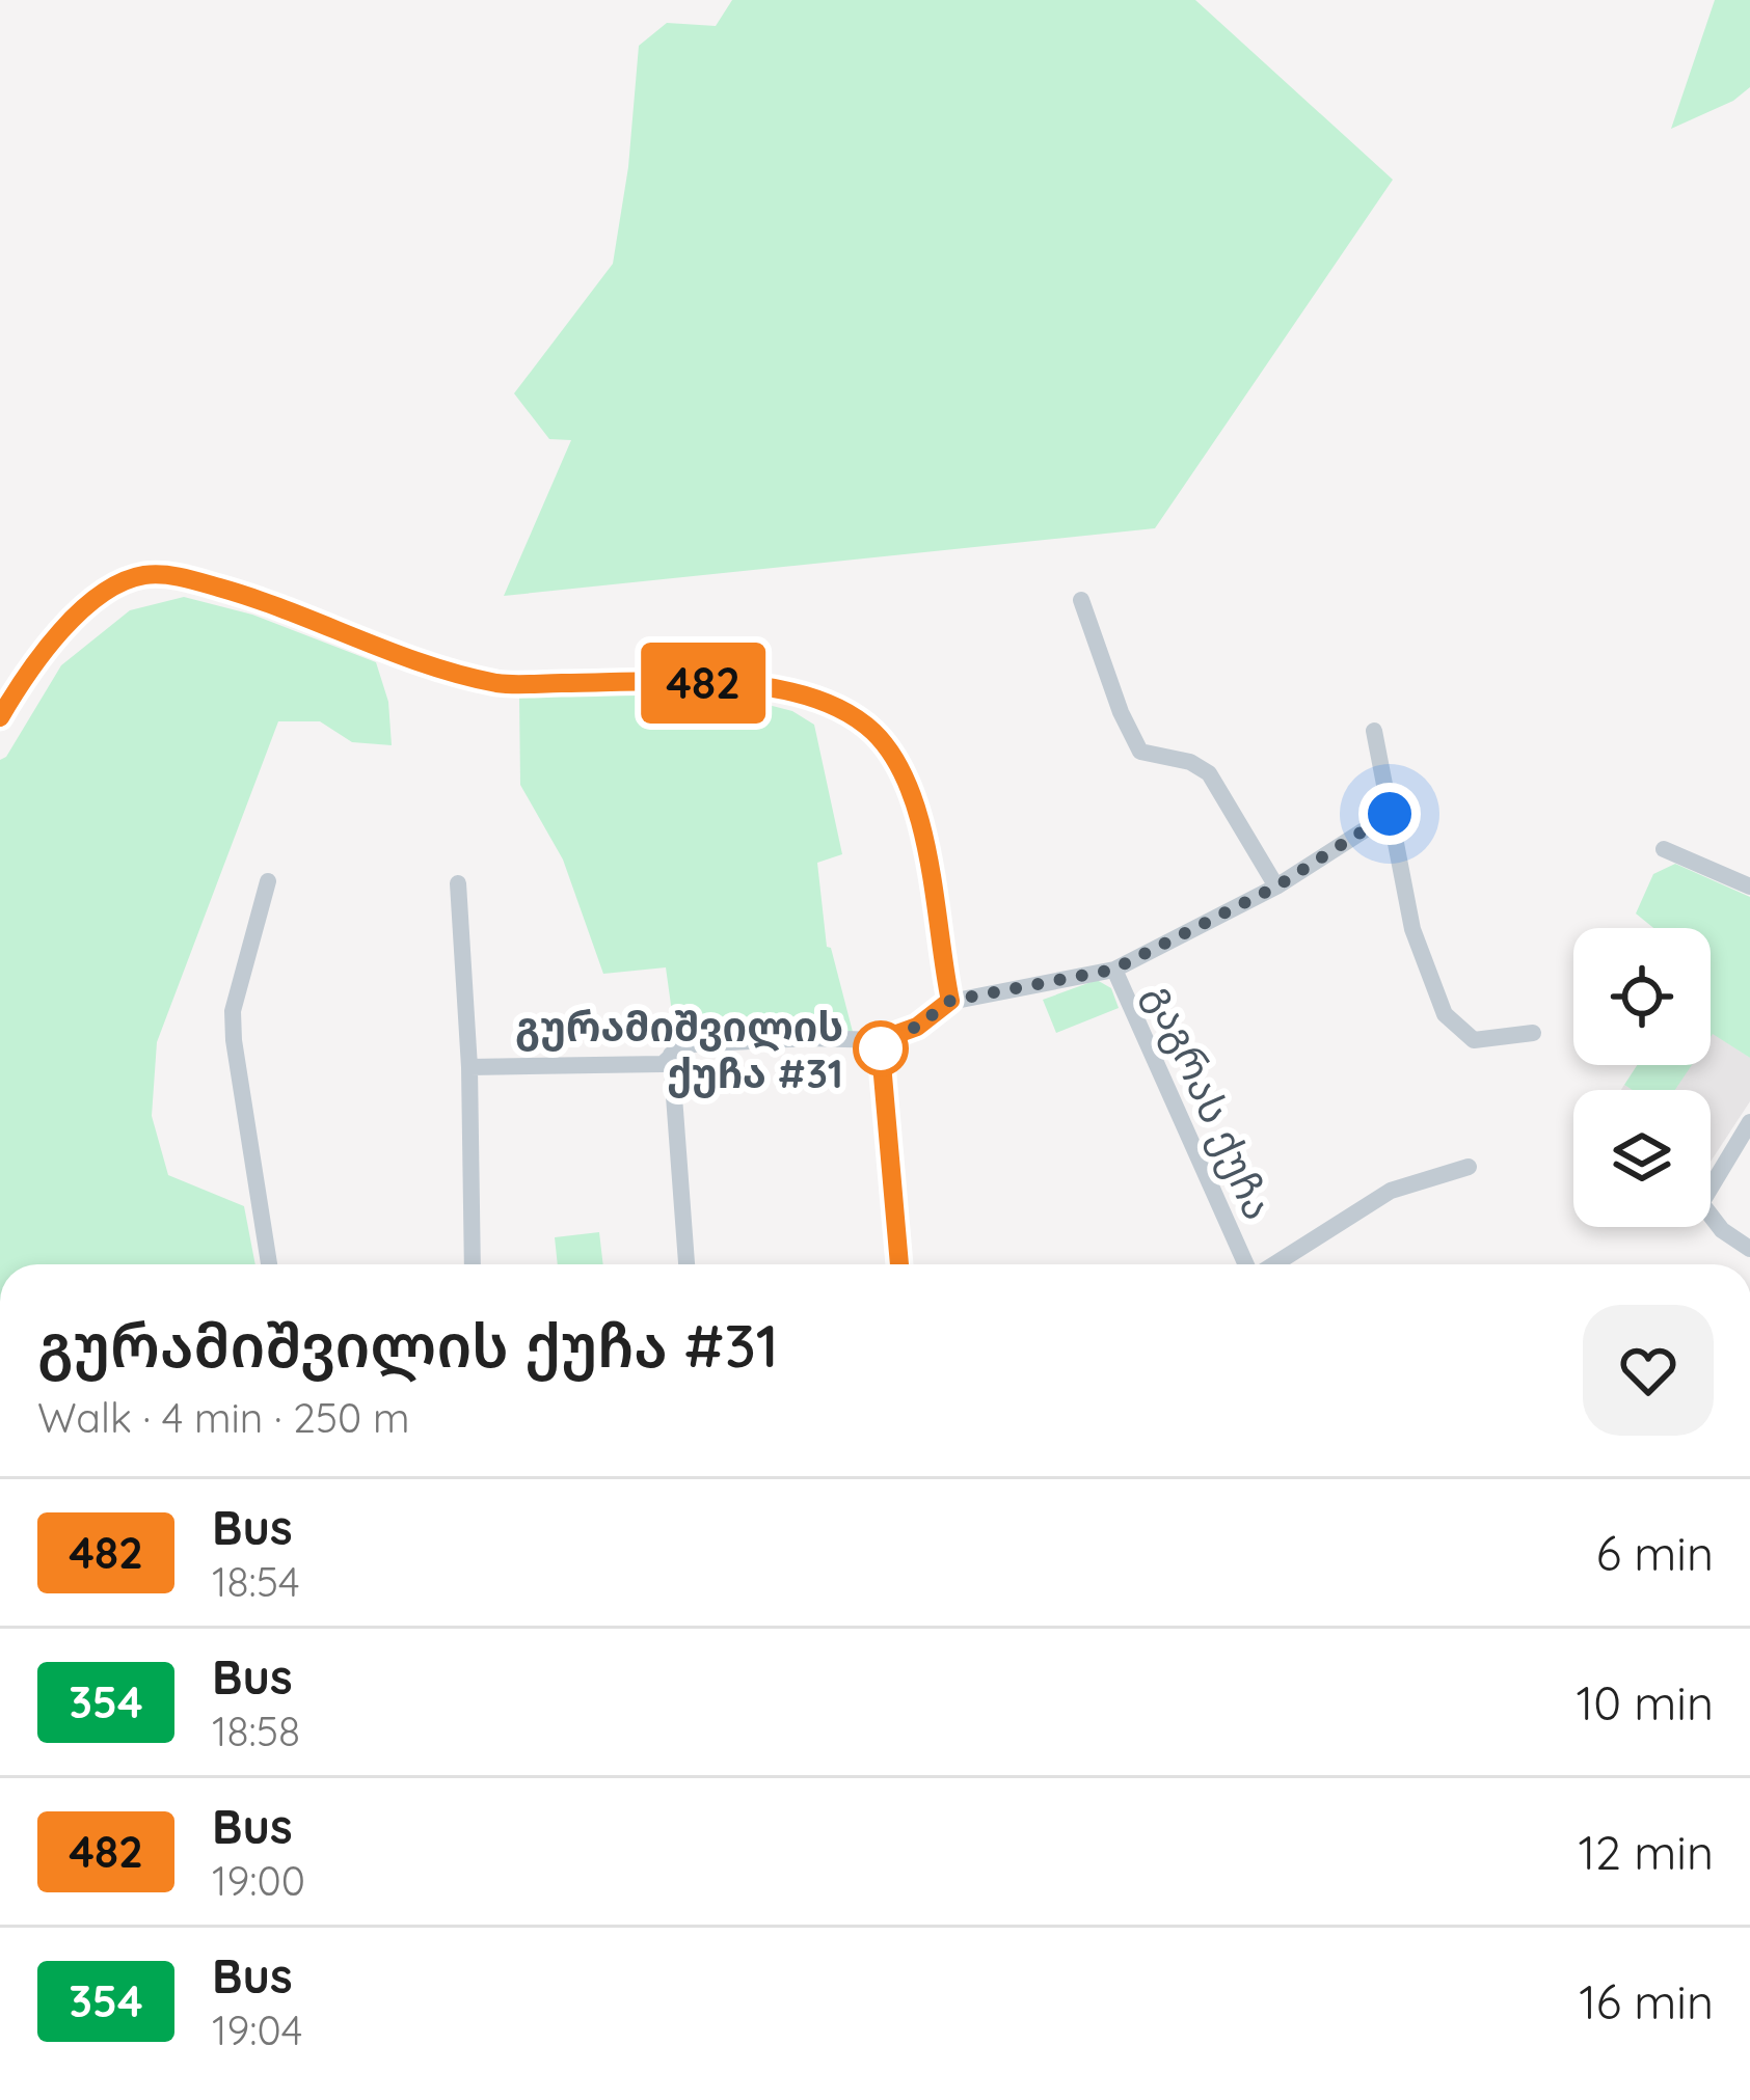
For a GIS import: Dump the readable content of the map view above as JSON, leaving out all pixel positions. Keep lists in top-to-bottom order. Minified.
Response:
{"streets":{"street":["გაგრას ქუჩა"]},"places":["გურამიშვილის ქუჩა #31"],"lines":["bus line 482"],"page":{"on_map":"482","heading":["გურამიშვილის ქუჩა #31","Walk · 4 min · 250 m"],"list":[{"mark":"482","name":"Bus","note":"18:54","value":"6 min"},{"mark":"354","name":"Bus","note":"18:58","value":"10 min"},{"mark":"482","name":"Bus","note":"19:00","value":"12 min"},{"mark":"354","name":"Bus","note":"19:04","value":"16 min"}]}}
